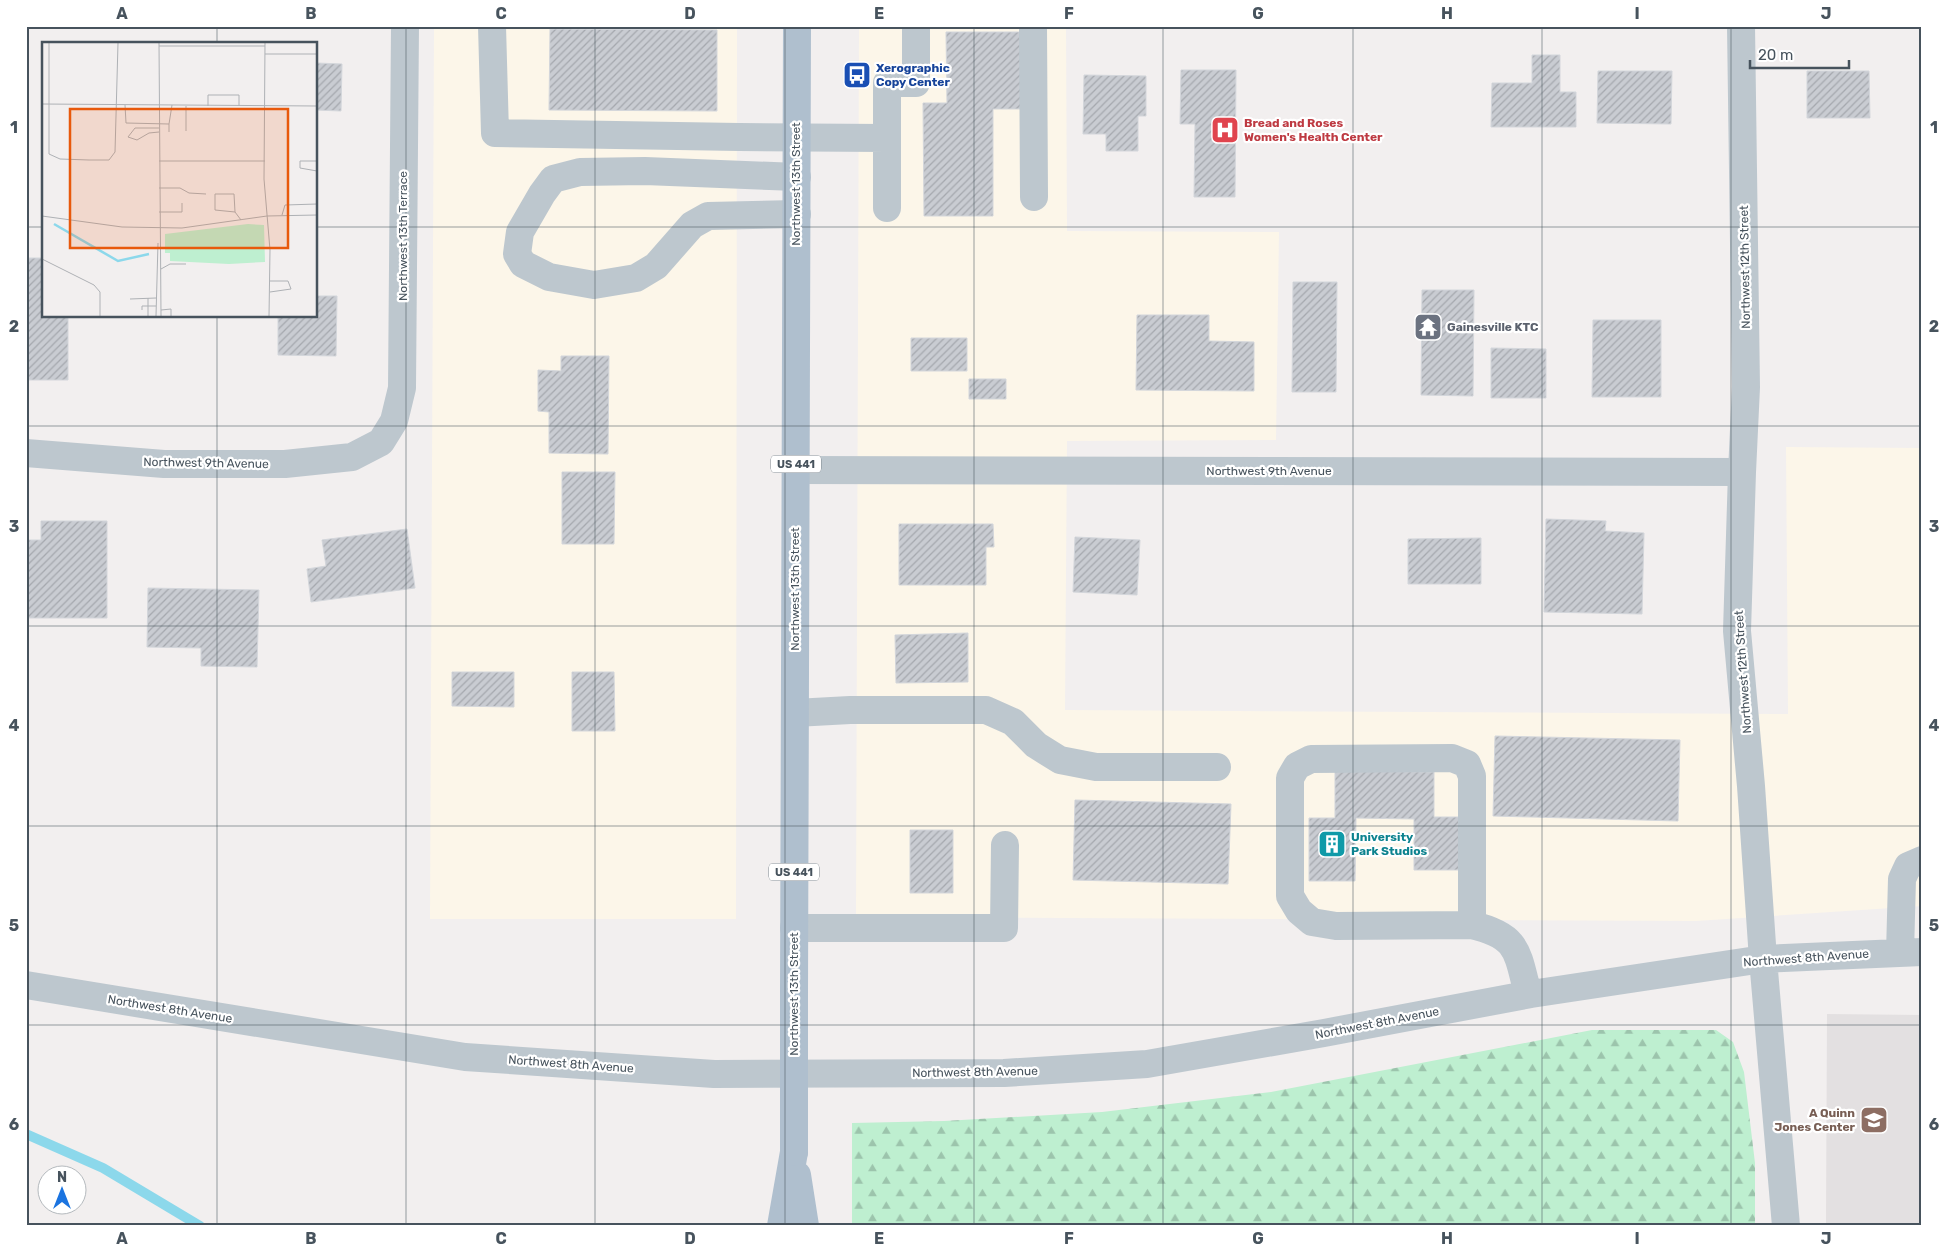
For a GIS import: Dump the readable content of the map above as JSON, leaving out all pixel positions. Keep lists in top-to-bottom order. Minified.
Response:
{"streets":{"main road":["Northwest 13th Street","US 441"],"street":["Northwest 13th Terrace","Northwest 12th Street","Northwest 9th Avenue","Northwest 8th Avenue"]},"crossings":[["Northwest 13th Street","Northwest 9th Avenue"],["Northwest 13th Terrace","Northwest 9th Avenue"],["Northwest 12th Street","Northwest 9th Avenue"],["Northwest 12th Street","Northwest 8th Avenue"]],"places":{"bus stop":["Xerographic Copy Center"],"hospital":["Bread and Roses Women's Health Center"],"temple":["Gainesville KTC"],"building":["University Park Studios"],"school or university":["A Quinn Jones Center"]},"scale_bar":"20 m","north":"top","grid":{"columns":["A","B","C","D","E","F","G","H","I","J"],"rows":["1","2","3","4","5","6"]}}
